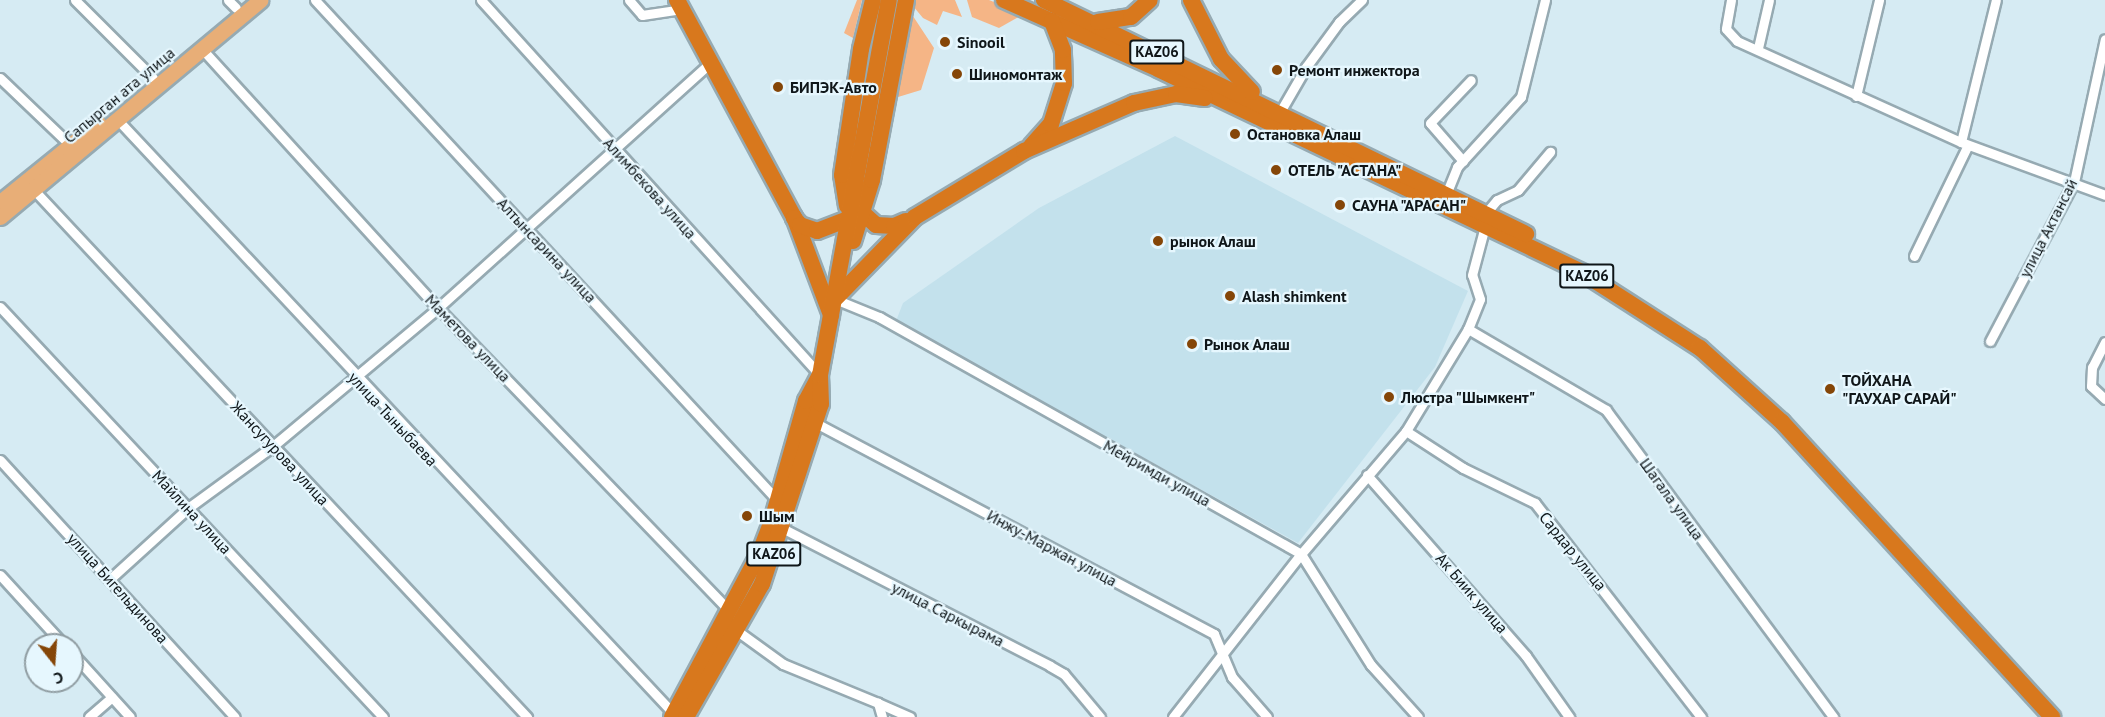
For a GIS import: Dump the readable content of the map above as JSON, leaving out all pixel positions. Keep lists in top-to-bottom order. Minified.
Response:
{"streets":{"highway":["KАZ06"],"main road":["Сапырган ата улица"],"street":["Алимбекова улица","улица Актансай","Алтынсарина улица","Маметова улица","улица Тыныбаева","Жансугурова улица","Мейримди улица","Шагала улица","Майлина улица","Инжу-Маржан улица","Сардар улица","улица Бигельдинова","Ак Биик улица","улица Саркырама"]},"crossings":[["KАZ06","Алимбекова улица"],["KАZ06","Алтынсарина улица"],["KАZ06","Маметова улица"],["KАZ06","улица Тыныбаева"],["KАZ06","Мейримди улица"],["KАZ06","Инжу-Маржан улица"],["KАZ06","улица Саркырама"],["Сапырган ата улица","Маметова улица"],["Сапырган ата улица","улица Тыныбаева"],["Сапырган ата улица","Жансугурова улица"]],"places":["Sinooil","Ремонт инжектора","Шиномонтаж","БИПЭК-Авто","Остановка Алаш","ОТЕЛЬ \"АСТАНА\"","САУНА \"АРАСАН\"","рынок Алаш","Alash shimkent","Рынок Алаш","ТОЙХАНА \"ГАУХАР САРАЙ\"","Люстра \"Шымкент\"","Шым"],"north":"bottom"}
